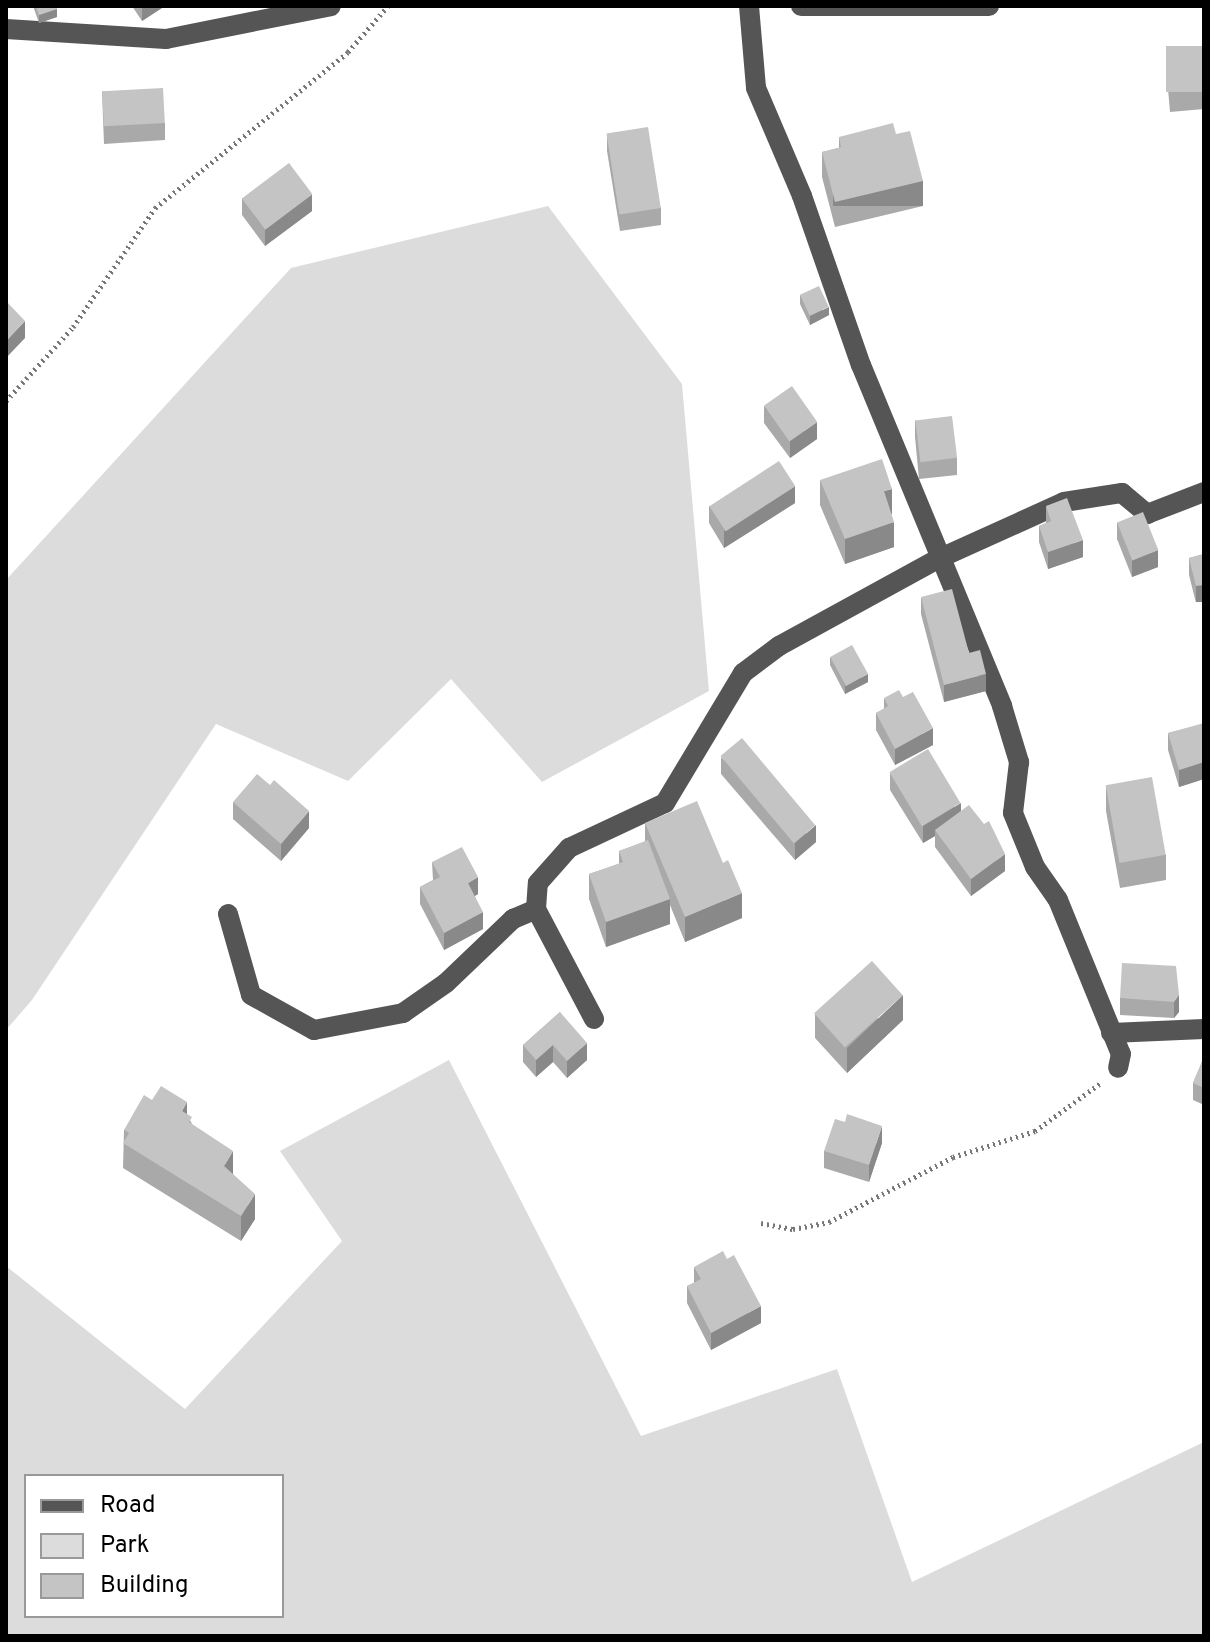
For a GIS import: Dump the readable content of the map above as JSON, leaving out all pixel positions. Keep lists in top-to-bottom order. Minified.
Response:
{"legend":["Road","Park","Building"]}
